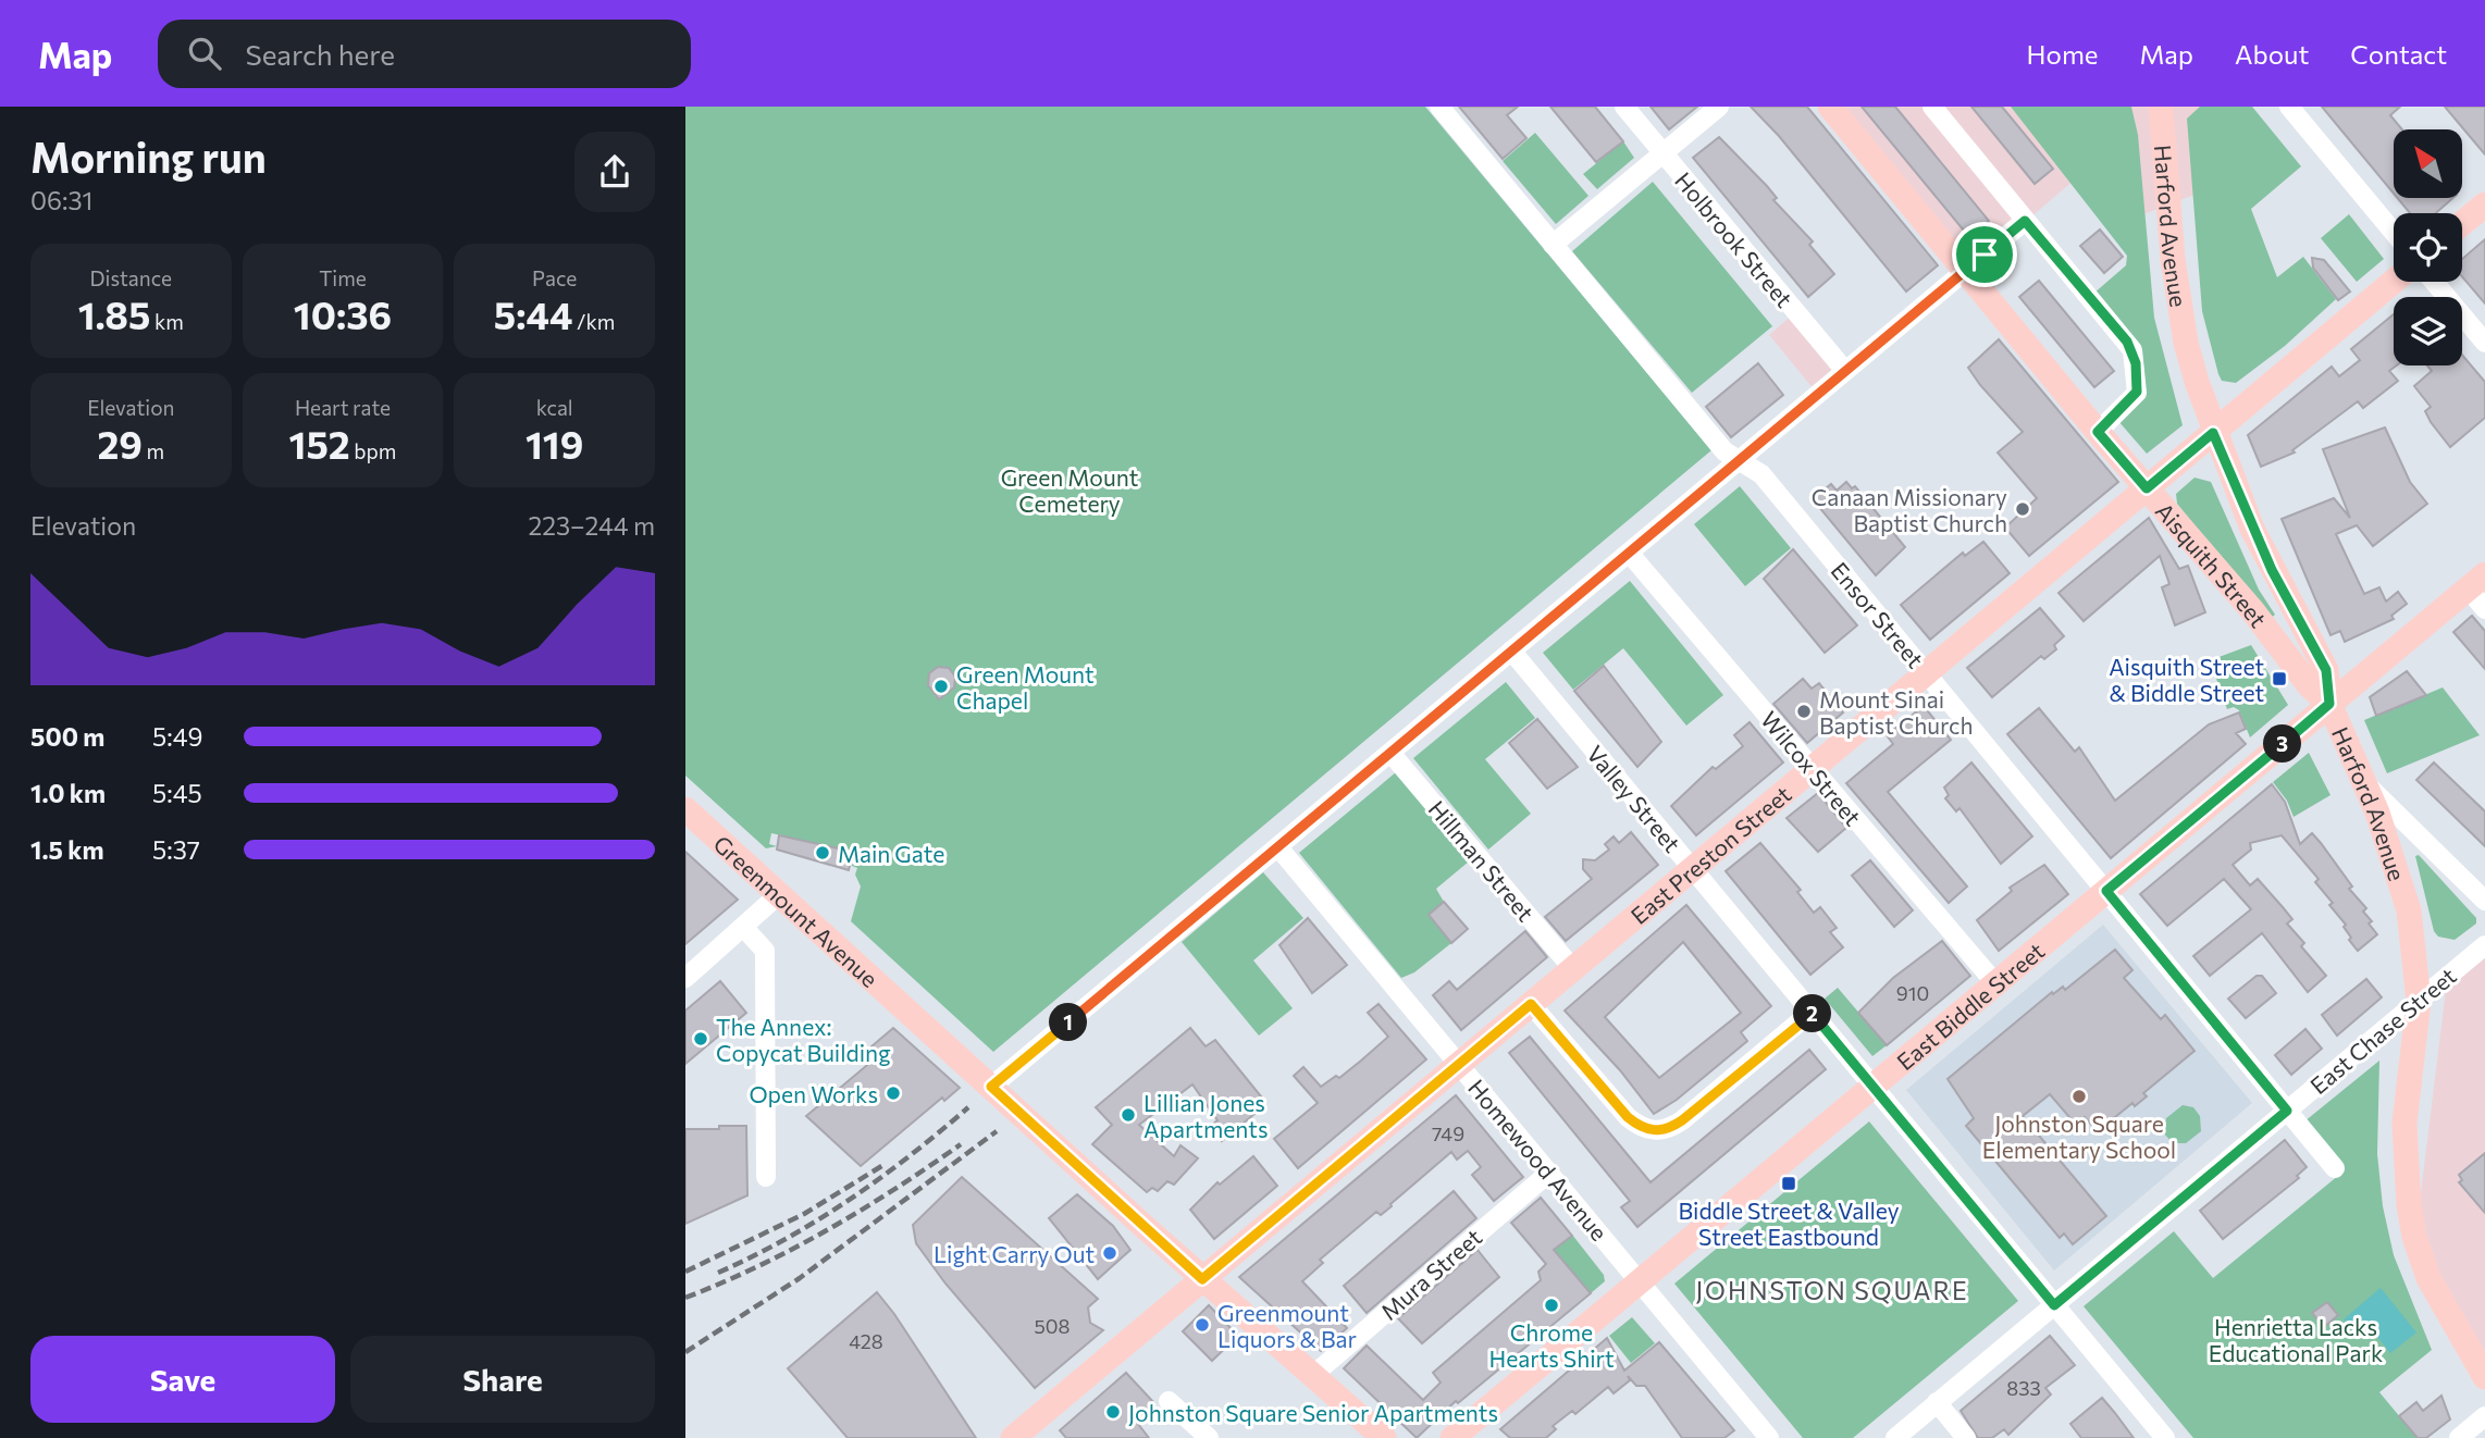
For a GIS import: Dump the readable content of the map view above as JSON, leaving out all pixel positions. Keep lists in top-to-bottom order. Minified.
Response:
{"streets":{"main road":["Harford Avenue","Aisquith Street","East Preston Street","Greenmount Avenue","East Biddle Street"],"street":["Holbrook Street","Ensor Street","Wilcox Street","Valley Street","Hillman Street","East Chase Street","Homewood Avenue","Mura Street"]},"crossings":[["Harford Avenue","Aisquith Street"],["Harford Avenue","East Preston Street"],["Harford Avenue","East Biddle Street"],["Harford Avenue","East Chase Street"],["Aisquith Street","East Preston Street"],["Aisquith Street","East Biddle Street"],["Ensor Street","East Preston Street"],["Ensor Street","East Biddle Street"],["Ensor Street","East Chase Street"],["Wilcox Street","East Preston Street"],["Wilcox Street","East Biddle Street"],["Valley Street","East Preston Street"],["Valley Street","East Biddle Street"],["Valley Street","East Chase Street"],["East Preston Street","Hillman Street"],["East Preston Street","Greenmount Avenue"],["East Preston Street","Homewood Avenue"],["Greenmount Avenue","Mura Street"],["East Biddle Street","Homewood Avenue"],["Homewood Avenue","Mura Street"]],"districts":["JOHNSTON SQUARE"],"parks":["Green Mount Cemetery","Henrietta Lacks Educational Park"],"places":{"other":["Canaan Missionary Baptist Church","Green Mount Chapel","Mount Sinai Baptist Church","Main Gate","The Annex: Copycat Building","Open Works","Johnston Square Elementary School","Lillian Jones Apartments","Light Carry Out","Chrome Hearts Shirt","Greenmount Liquors & Bar","Johnston Square Senior Apartments"],"transit":["Aisquith Street & Biddle Street","Biddle Street & Valley Street Eastbound"]},"house_numbers":["910","749","508","428","833"],"north":"top left","page":{"header":"Map","search":"Search here","nav":["Home","Map","About","Contact"],"heading":["Morning run","06:31"],"stats":[["Distance","1.85 km"],["Time","10:36"],["Pace","5:44 /km"],["Elevation","29 m"],["Heart rate","152 bpm"],["kcal","119"]],"chart":["Elevation","223–244 m"],"list":[{"name":"500 m","note":"5:49"},{"name":"1.0 km","note":"5:45"},{"name":"1.5 km","note":"5:37"}],"pins":["3","2","1"],"buttons":["Save","Share"]}}
